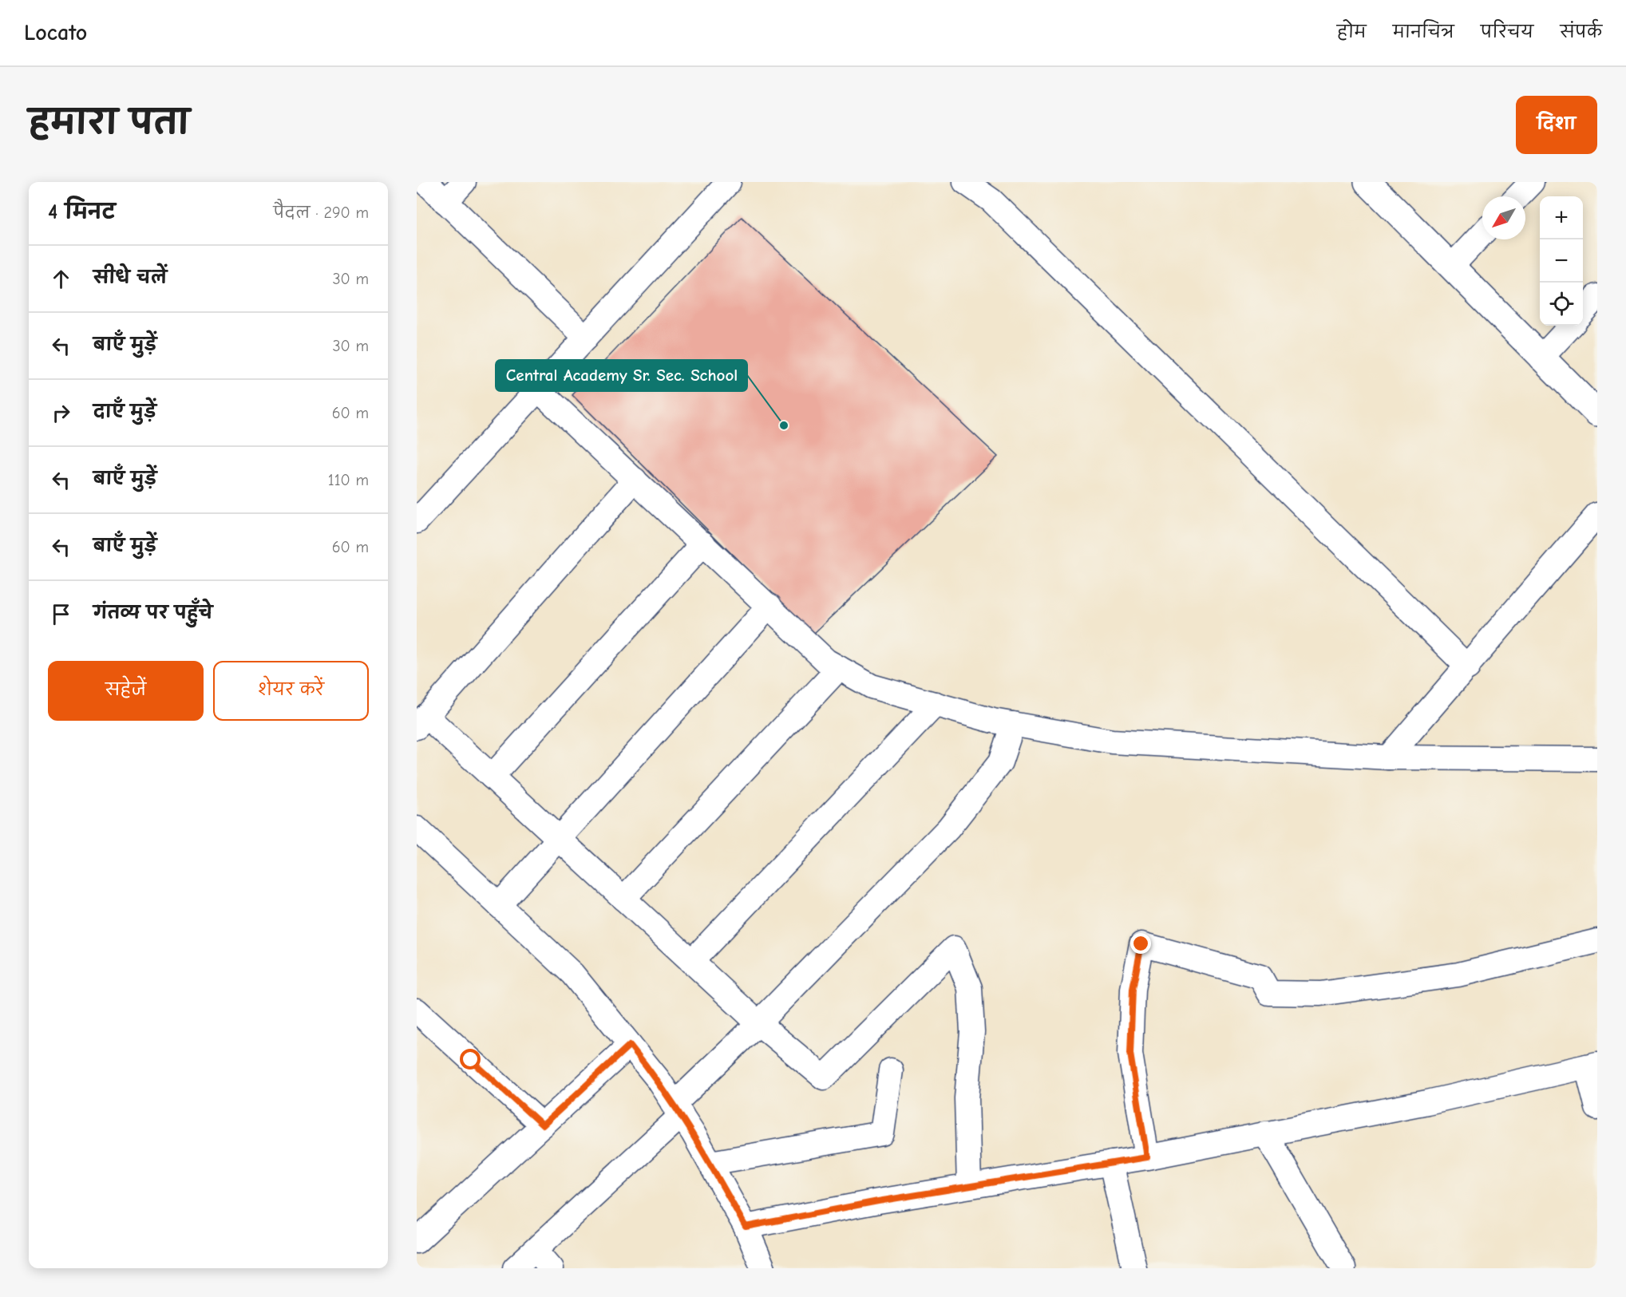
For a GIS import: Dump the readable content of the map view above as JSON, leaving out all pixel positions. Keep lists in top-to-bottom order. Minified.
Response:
{"places":["Central Academy Sr. Sec. School"],"north":"bottom left","page":{"header":"Locato","nav":["होम","मानचित्र","परिचय","संपर्क"],"title":"हमारा पता","buttons":["दिशा",["सहेजें","शेयर करें"]],"heading":["4 मिनट","पैदल · 290 m"],"map_buttons":["+","−"],"list":[["सीधे चलें","30 m"],["बाएँ मुड़ें","30 m"],["दाएँ मुड़ें","60 m"],["बाएँ मुड़ें","110 m"],["बाएँ मुड़ें","60 m"],"गंतव्य पर पहुँचे"]}}
